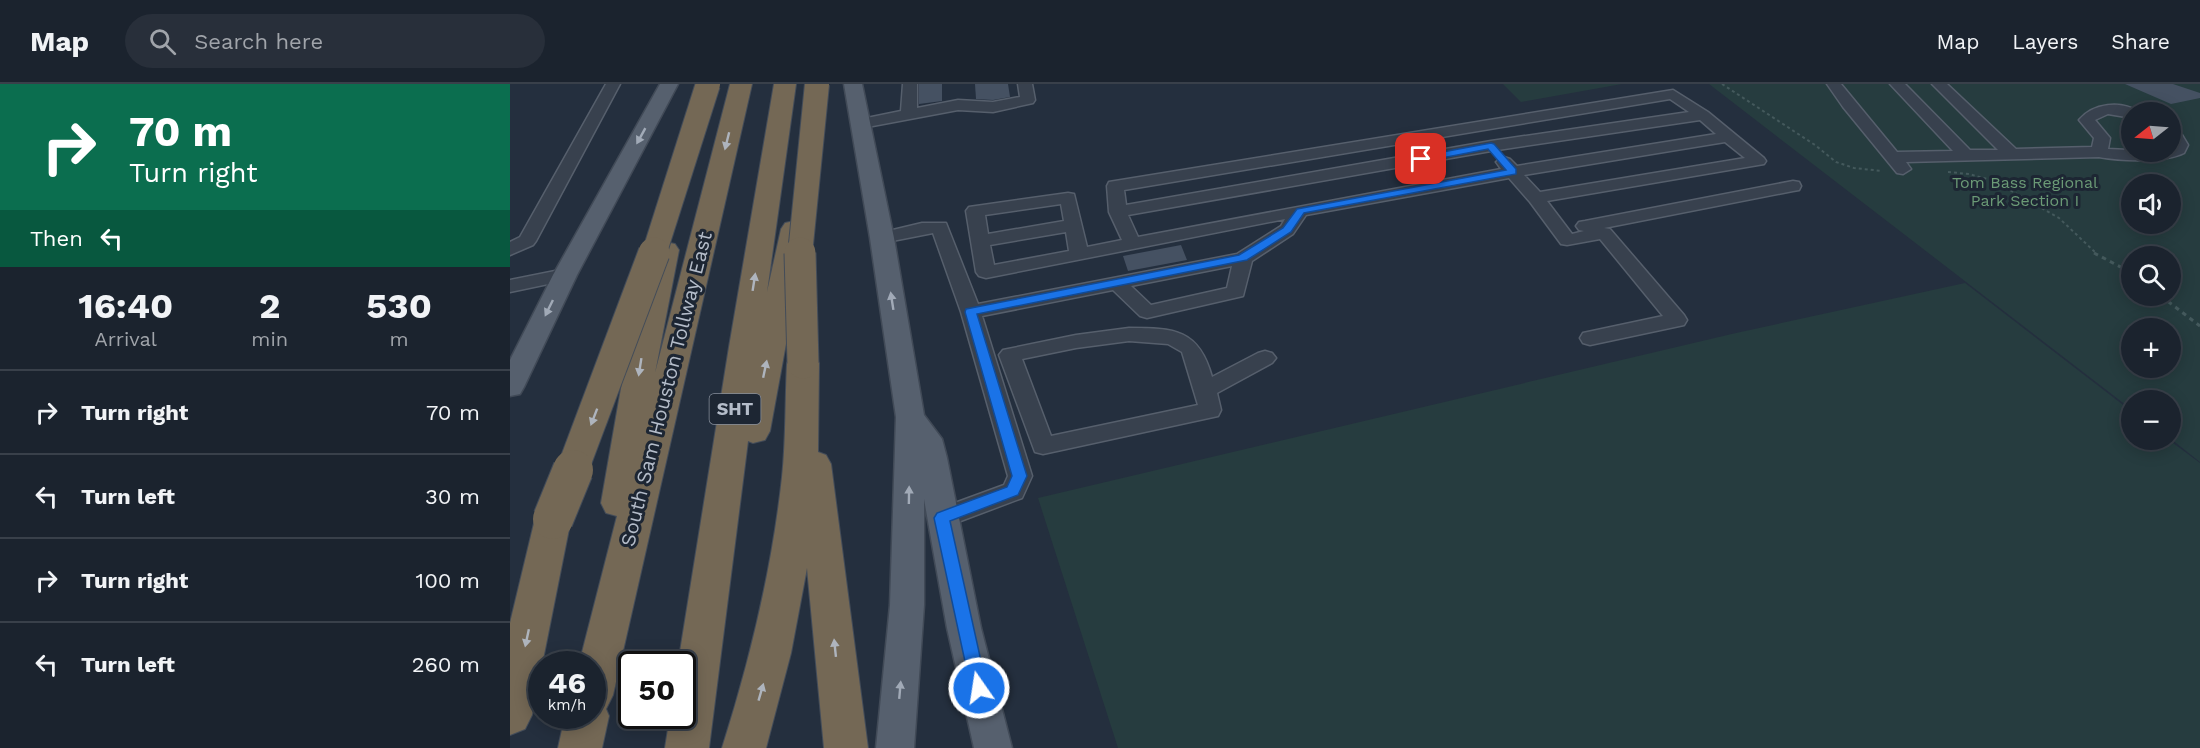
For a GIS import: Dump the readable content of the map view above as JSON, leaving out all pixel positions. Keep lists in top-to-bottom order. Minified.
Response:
{"streets":{"highway":["South Sam Houston Tollway East","SHT"]},"parks":["Tom Bass Regional Park Section I"],"north":"left","page":{"header":"Map","search":"Search here","nav":["Map","Layers","Share"],"turn":["70 m","Turn right"],"map_buttons":["+","−"],"then":"Then","eta":["16:40","Arrival","2","min","530","m"],"list":[{"name":"Turn right","value":"70 m"},{"name":"Turn left","value":"30 m"},{"name":"Turn right","value":"100 m"},{"name":"Turn left","value":"260 m"}],"speed":"46 km/h","limit":"50"}}
